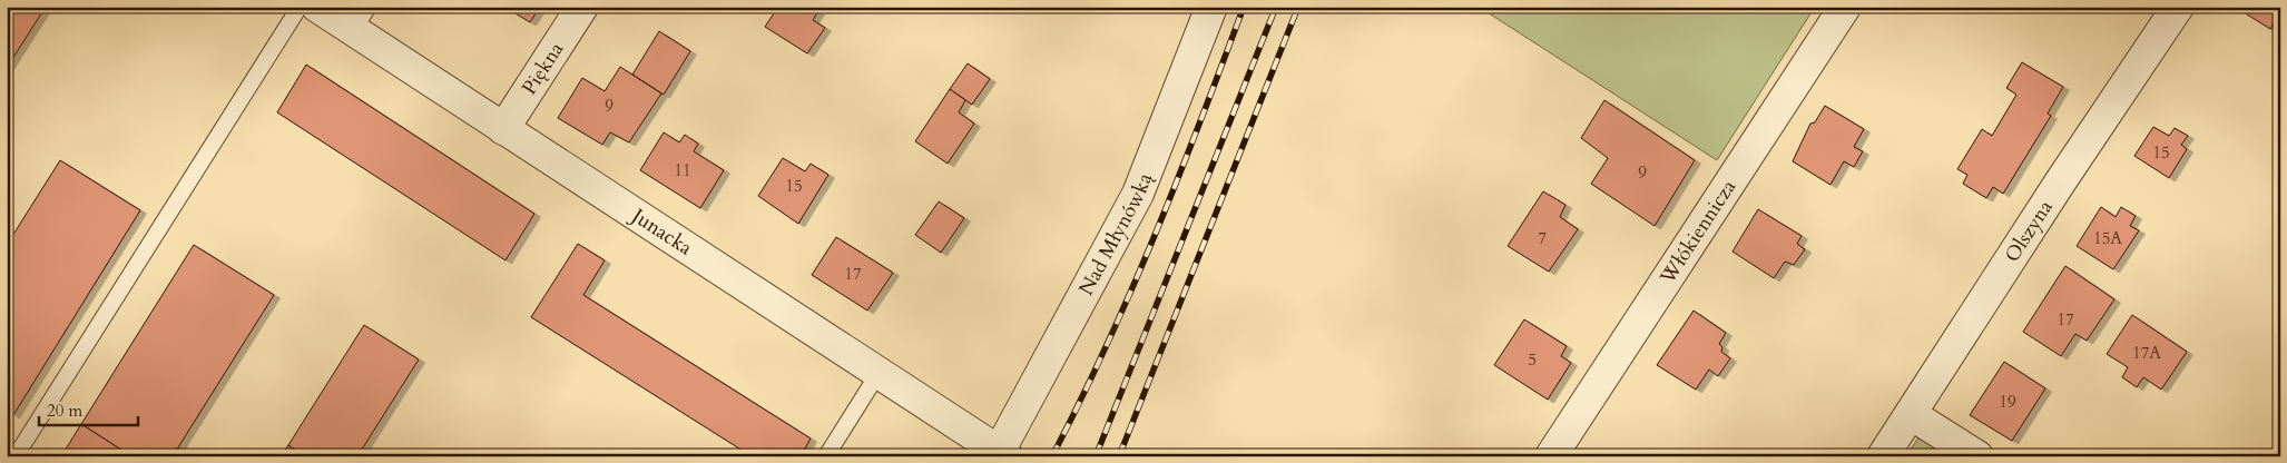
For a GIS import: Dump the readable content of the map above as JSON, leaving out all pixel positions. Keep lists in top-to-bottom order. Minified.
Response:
{"streets":{"street":["Piękna","Olszyna","Junacka","Włókiennicza","Nad Młynówką"]},"crossings":[["Piękna","Junacka"],["Junacka","Nad Młynówką"]],"house_numbers":["9","15","11","9","15","7","15A","17","17","17A","5","19"],"scale_bar":"20 m"}
